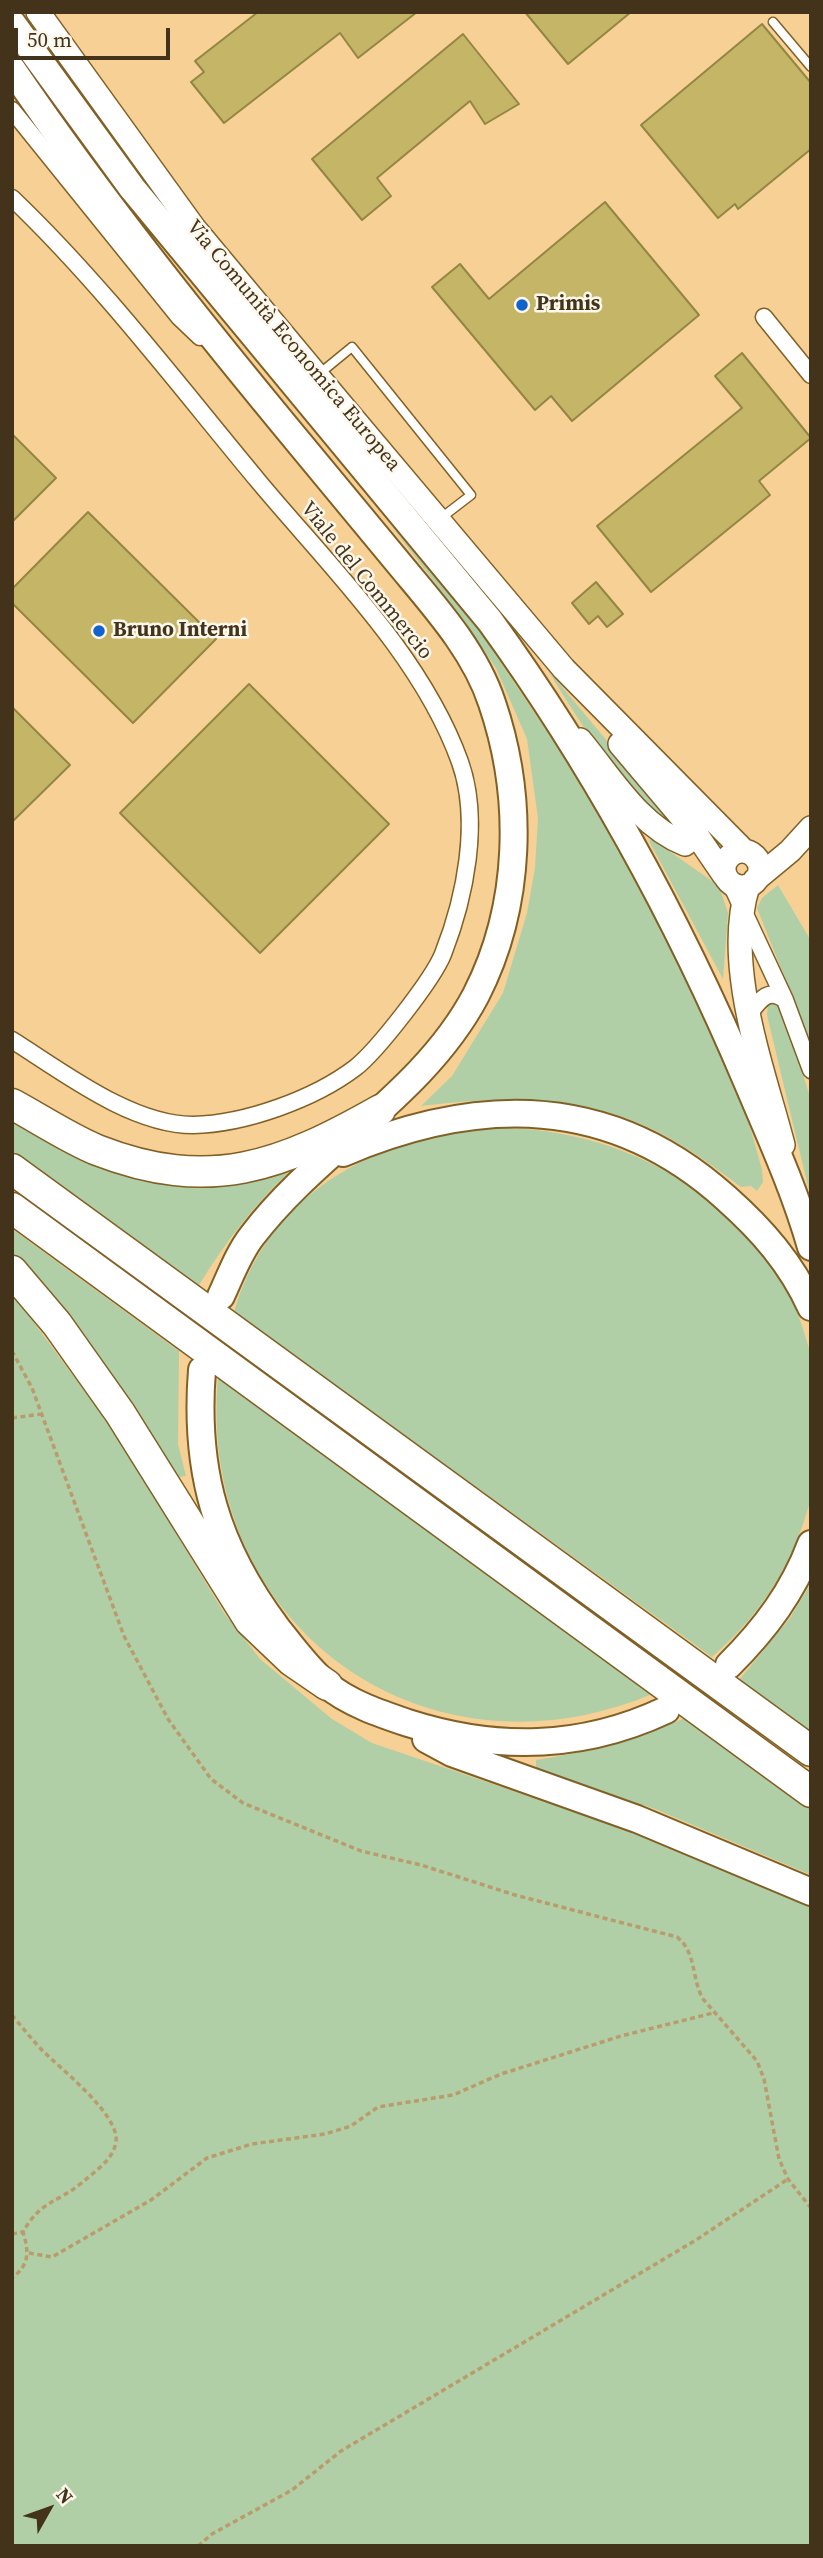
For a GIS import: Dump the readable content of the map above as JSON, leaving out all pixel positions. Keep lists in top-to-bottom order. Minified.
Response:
{"streets":{"street":["Via Comunità Economica Europea","Viale del Commercio"]},"places":["Primis","Bruno Interni"],"scale_bar":"50 m","north":"top right"}
